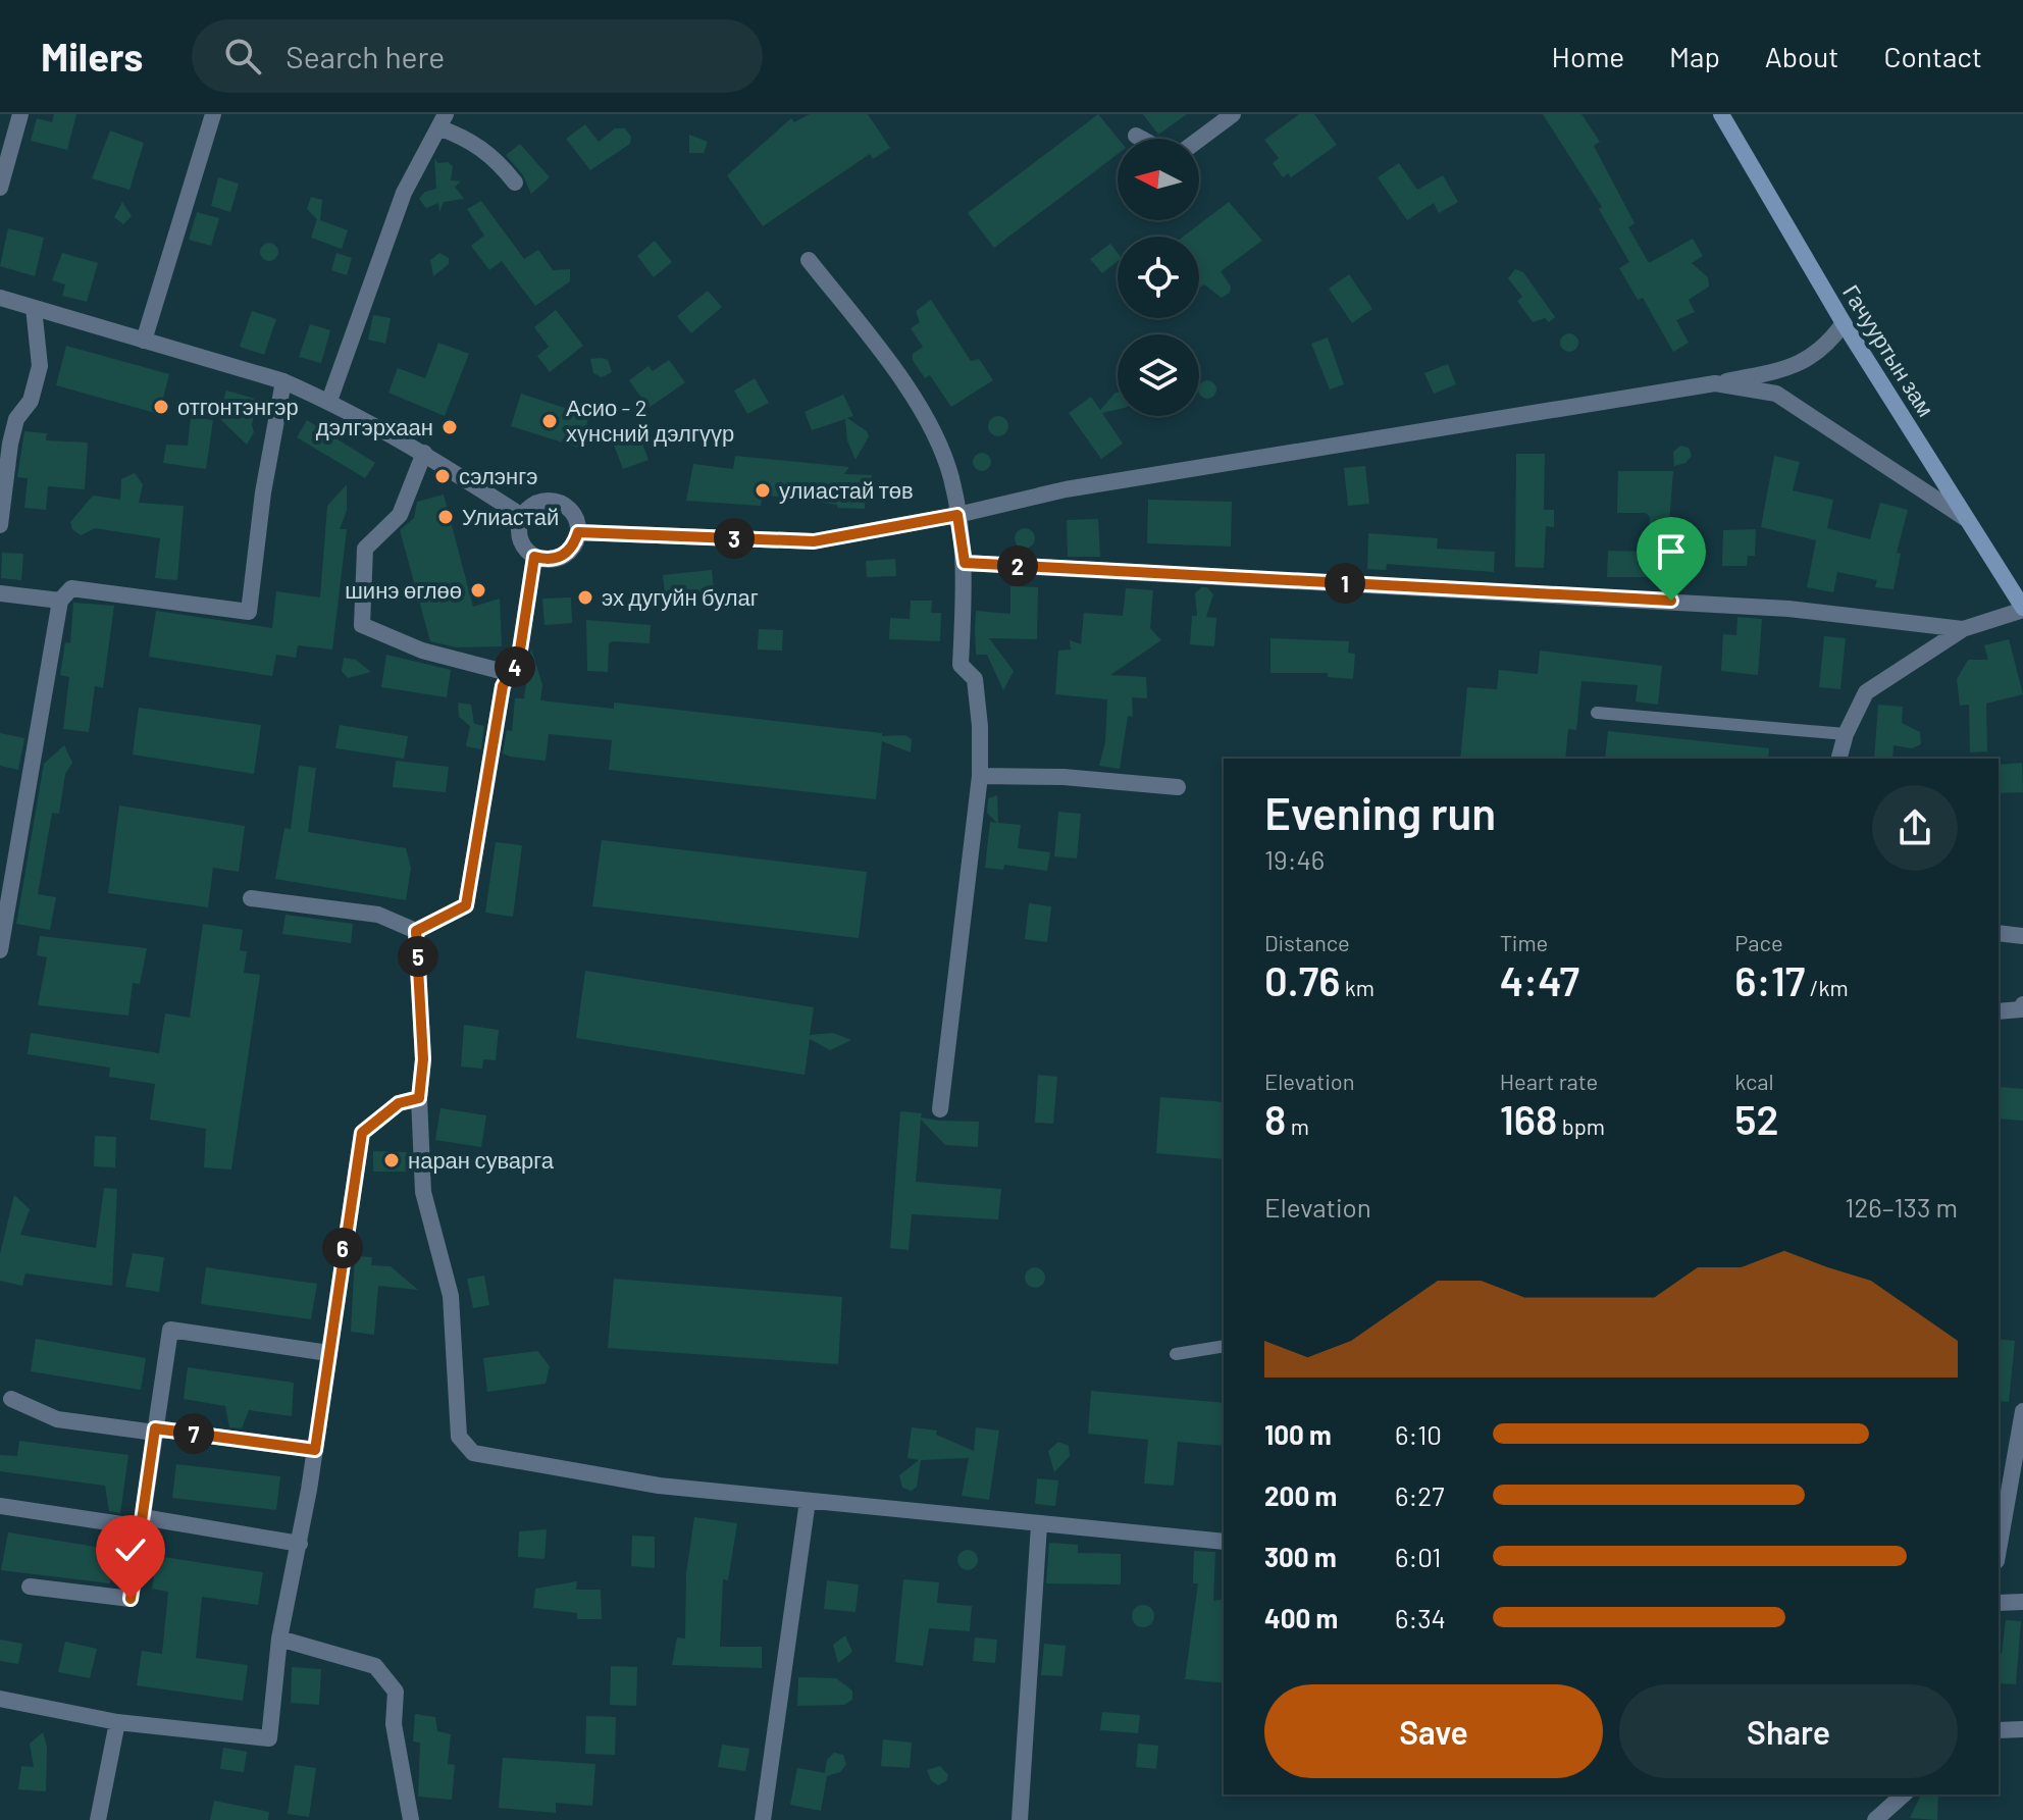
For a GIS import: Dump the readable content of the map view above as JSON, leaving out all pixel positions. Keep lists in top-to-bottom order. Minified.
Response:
{"streets":{"main road":["Гачууртын зам"]},"places":["отгонтэнгэр","Асио - 2 хүнсний дэлгүүр","дэлгэрхаан","сэлэнгэ","улиастай төв","Улиастай","шинэ өглөө","эх дугуйн булаг","наран суварга"],"north":"left","page":{"header":"Milers","search":"Search here","nav":["Home","Map","About","Contact"],"pins":["3","2","1","4","5","6","7"],"heading":["Evening run","19:46"],"stats":[["Distance","0.76 km"],["Time","4:47"],["Pace","6:17 /km"],["Elevation","8 m"],["Heart rate","168 bpm"],["kcal","52"]],"chart":["Elevation","126–133 m"],"list":[{"name":"100 m","note":"6:10"},{"name":"200 m","note":"6:27"},{"name":"300 m","note":"6:01"},{"name":"400 m","note":"6:34"}],"buttons":["Save","Share"]}}
